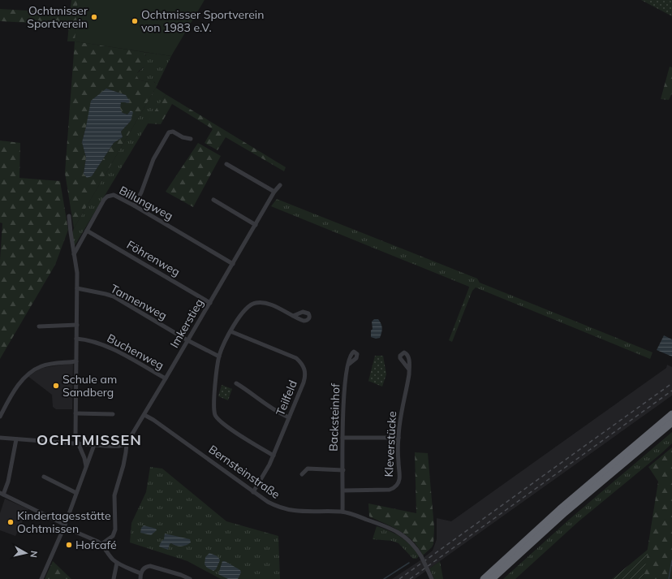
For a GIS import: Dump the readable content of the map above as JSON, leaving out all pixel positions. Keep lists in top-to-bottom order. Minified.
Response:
{"streets":{"street":["Billungweg","Föhrenweg","Tannenweg","Imkerstieg","Buchenweg","Teilfeld","Backsteinhof","Kleverstücke","Bernsteinstraße"]},"crossings":[["Billungweg","Föhrenweg"],["Billungweg","Imkerstieg"],["Föhrenweg","Imkerstieg"],["Tannenweg","Imkerstieg"],["Imkerstieg","Buchenweg"],["Imkerstieg","Bernsteinstraße"],["Teilfeld","Bernsteinstraße"],["Backsteinhof","Kleverstücke"],["Backsteinhof","Bernsteinstraße"]],"districts":["OCHTMISSEN"],"places":["Ochtmisser Sportverein","Ochtmisser Sportverein von 1983 e.V.","Schule am Sandberg","Kindertagesstätte Ochtmissen","Hofcafé"],"north":"right"}
